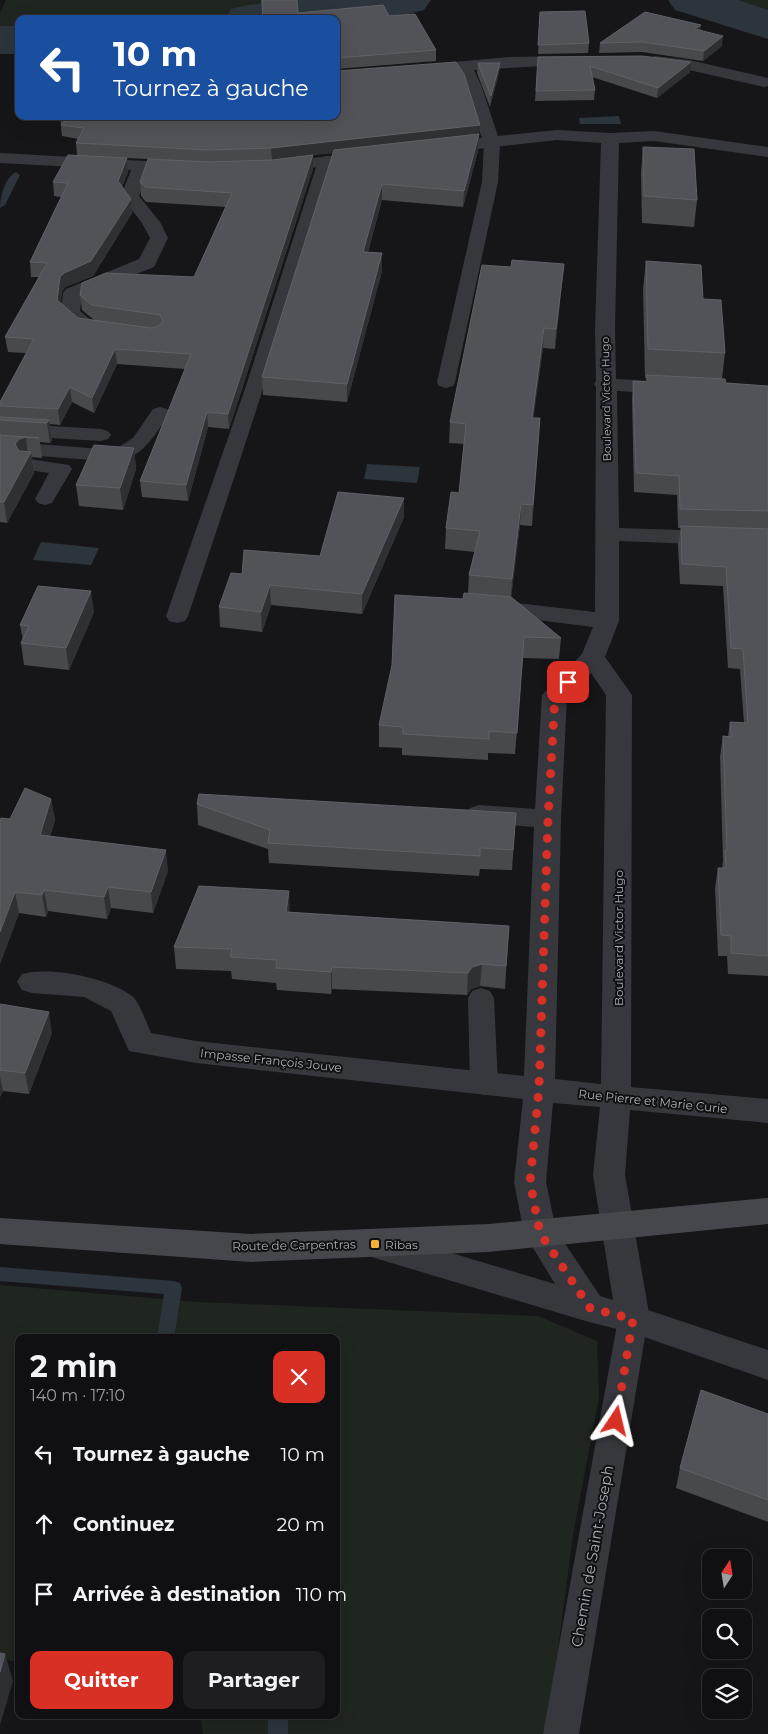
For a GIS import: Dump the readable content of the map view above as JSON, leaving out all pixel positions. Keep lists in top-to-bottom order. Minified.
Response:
{"streets":{"main road":["Route de Carpentras"],"street":["Boulevard Victor Hugo","Impasse François Jouve","Rue Pierre et Marie Curie"],"lane":["Chemin de Saint-Joseph"]},"crossings":[["Boulevard Victor Hugo","Impasse François Jouve"],["Boulevard Victor Hugo","Rue Pierre et Marie Curie"],["Boulevard Victor Hugo","Route de Carpentras"],["Boulevard Victor Hugo","Chemin de Saint-Joseph"],["Impasse François Jouve","Rue Pierre et Marie Curie"]],"places":{"transit":["Ribas"]},"north":"top","page":{"turn":["10 m","Tournez à gauche"],"heading":["2 min","140 m · 17:10"],"list":[{"name":"Tournez à gauche","value":"10 m"},{"name":"Continuez","value":"20 m"},{"name":"Arrivée à destination","value":"110 m"}],"buttons":["Quitter","Partager"]}}
